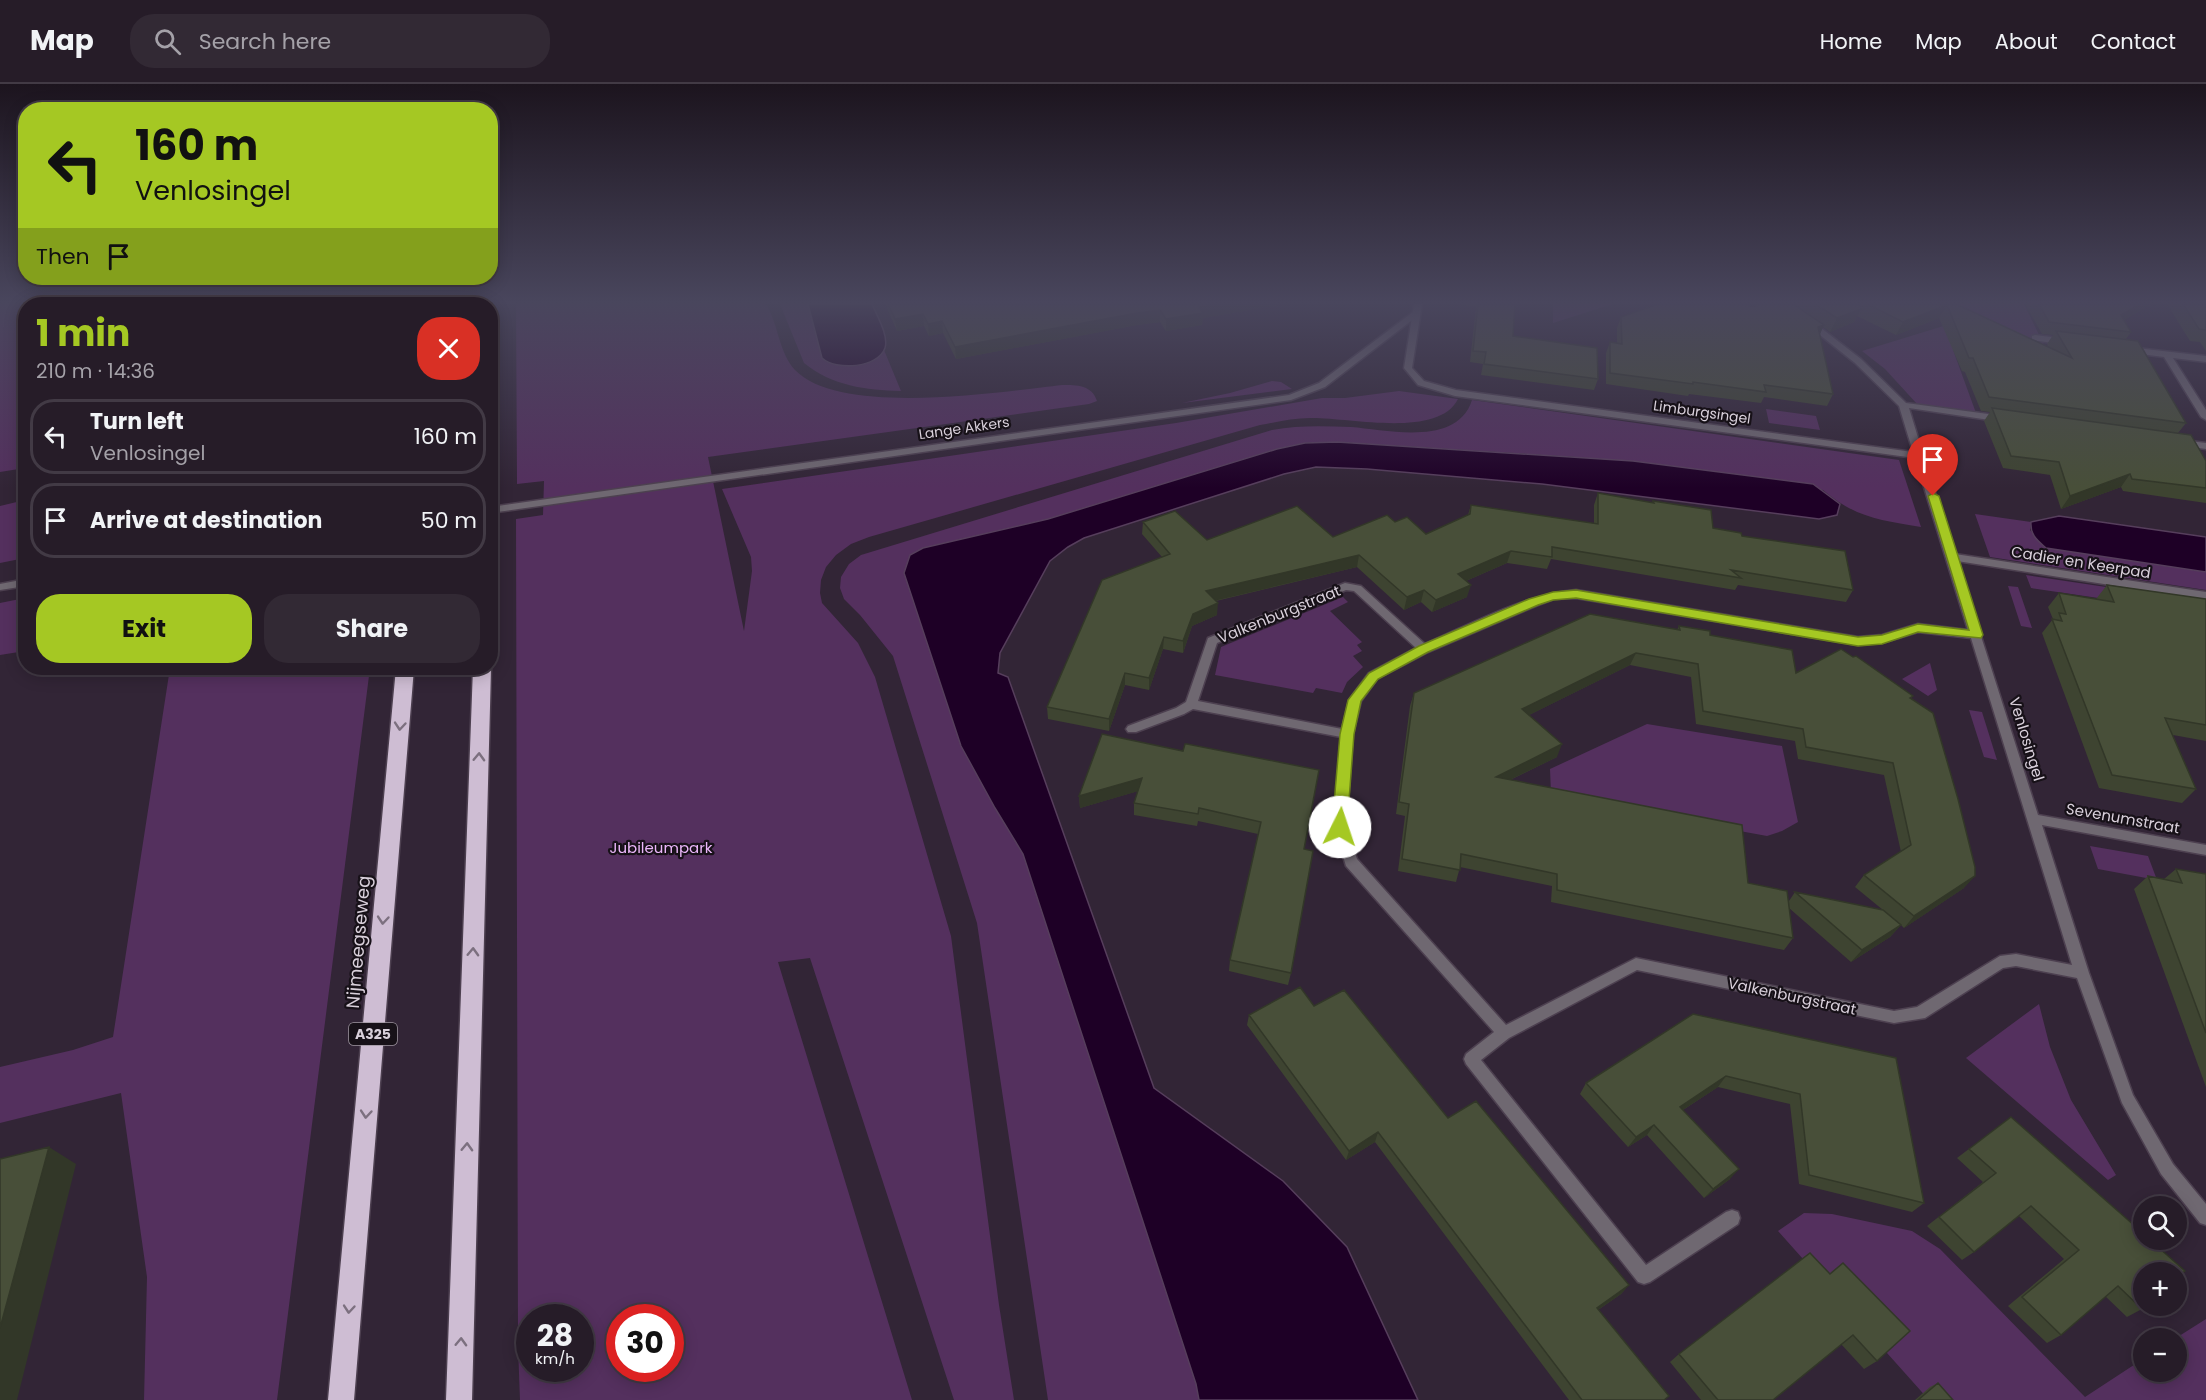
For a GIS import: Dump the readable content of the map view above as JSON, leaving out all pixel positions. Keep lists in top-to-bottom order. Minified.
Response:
{"streets":{"highway":["Nijmeegseweg","A325"],"street":["Limburgsingel","Lange Akkers","Cadier en Keerpad","Valkenburgstraat","Venlosingel","Sevenumstraat"]},"crossings":[["Limburgsingel","Venlosingel"],["Cadier en Keerpad","Venlosingel"],["Valkenburgstraat","Venlosingel"],["Venlosingel","Sevenumstraat"]],"parks":["Jubileumpark"],"page":{"header":"Map","search":"Search here","nav":["Home","Map","About","Contact"],"turn":["160 m","Venlosingel"],"then":"Then","heading":["1 min","210 m · 14:36"],"list":[{"name":"Turn left","note":"Venlosingel","value":"160 m"},{"name":"Arrive at destination","value":"50 m"}],"buttons":["Exit","Share"],"map_buttons":["+","−"],"speed":"28 km/h","limit":"30"}}
